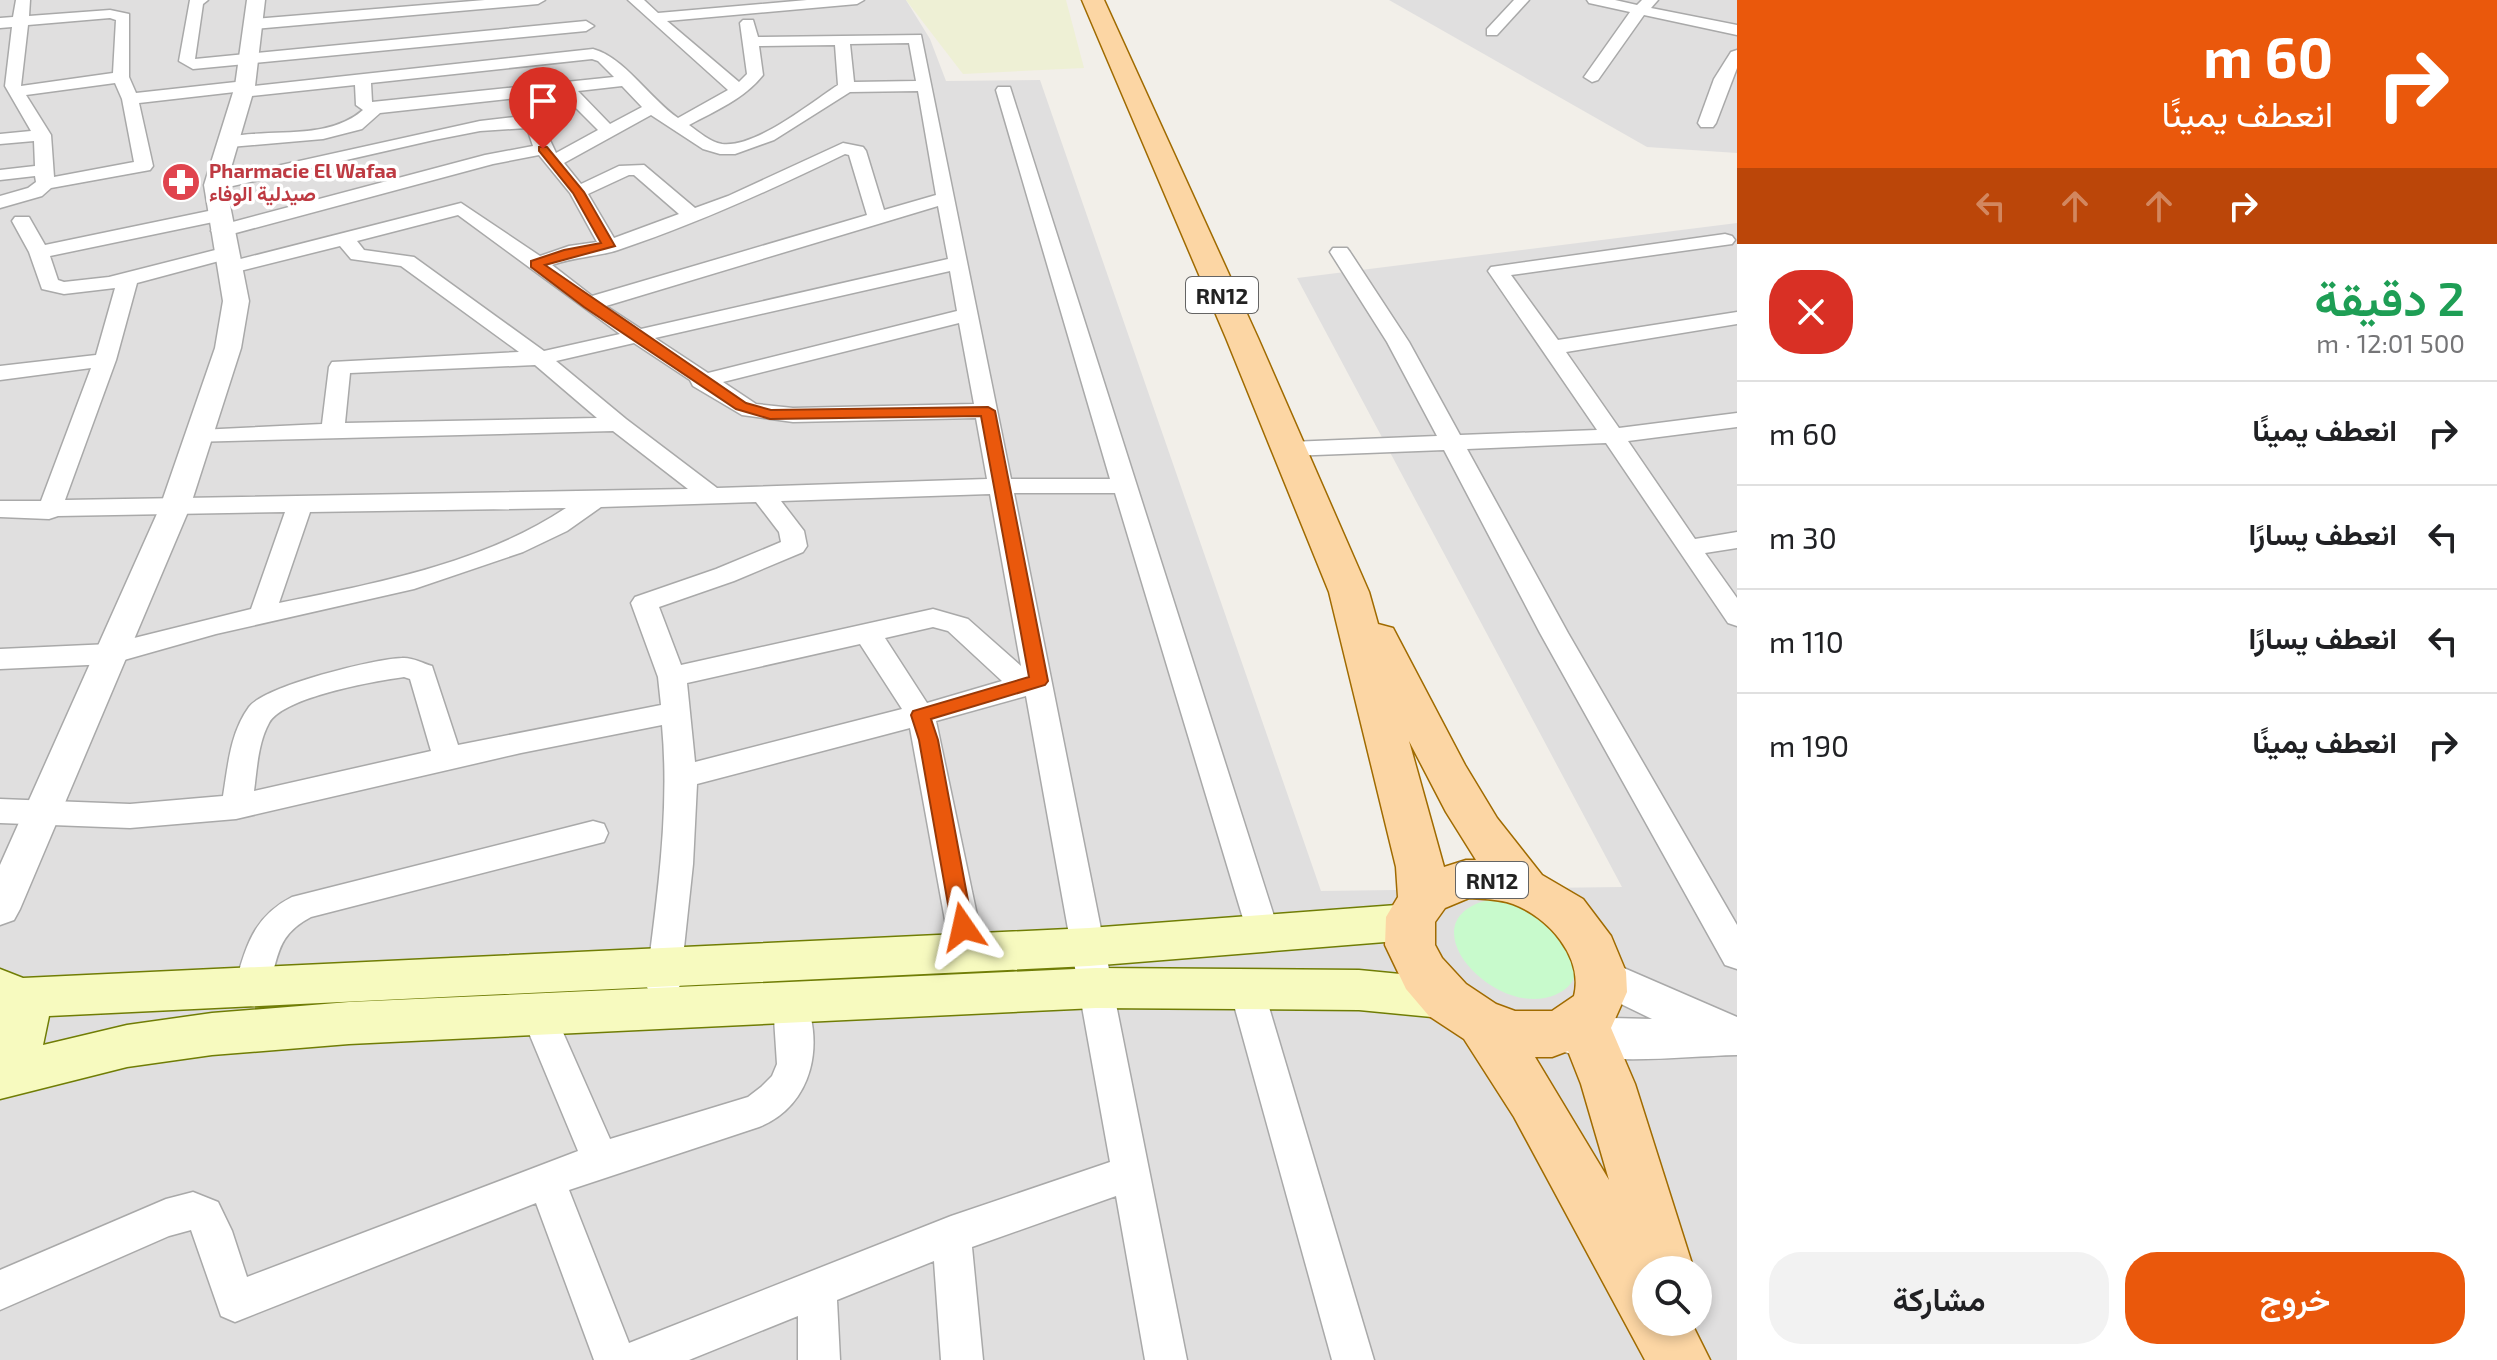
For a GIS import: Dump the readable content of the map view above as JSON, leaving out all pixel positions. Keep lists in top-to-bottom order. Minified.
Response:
{"streets":{"main road":["RN12"]},"places":{"pharmacy":["Pharmacie El Wafaa صيدلية الوفاء"]},"page":{"turn":["60 m","انعطف يمينًا"],"heading":["2 دقيقة","500 m · 12:01"],"list":[{"name":"انعطف يمينًا","value":"60 m"},{"name":"انعطف يسارًا","value":"30 m"},{"name":"انعطف يسارًا","value":"110 m"},{"name":"انعطف يمينًا","value":"190 m"}],"buttons":["خروج","مشاركة"]}}
